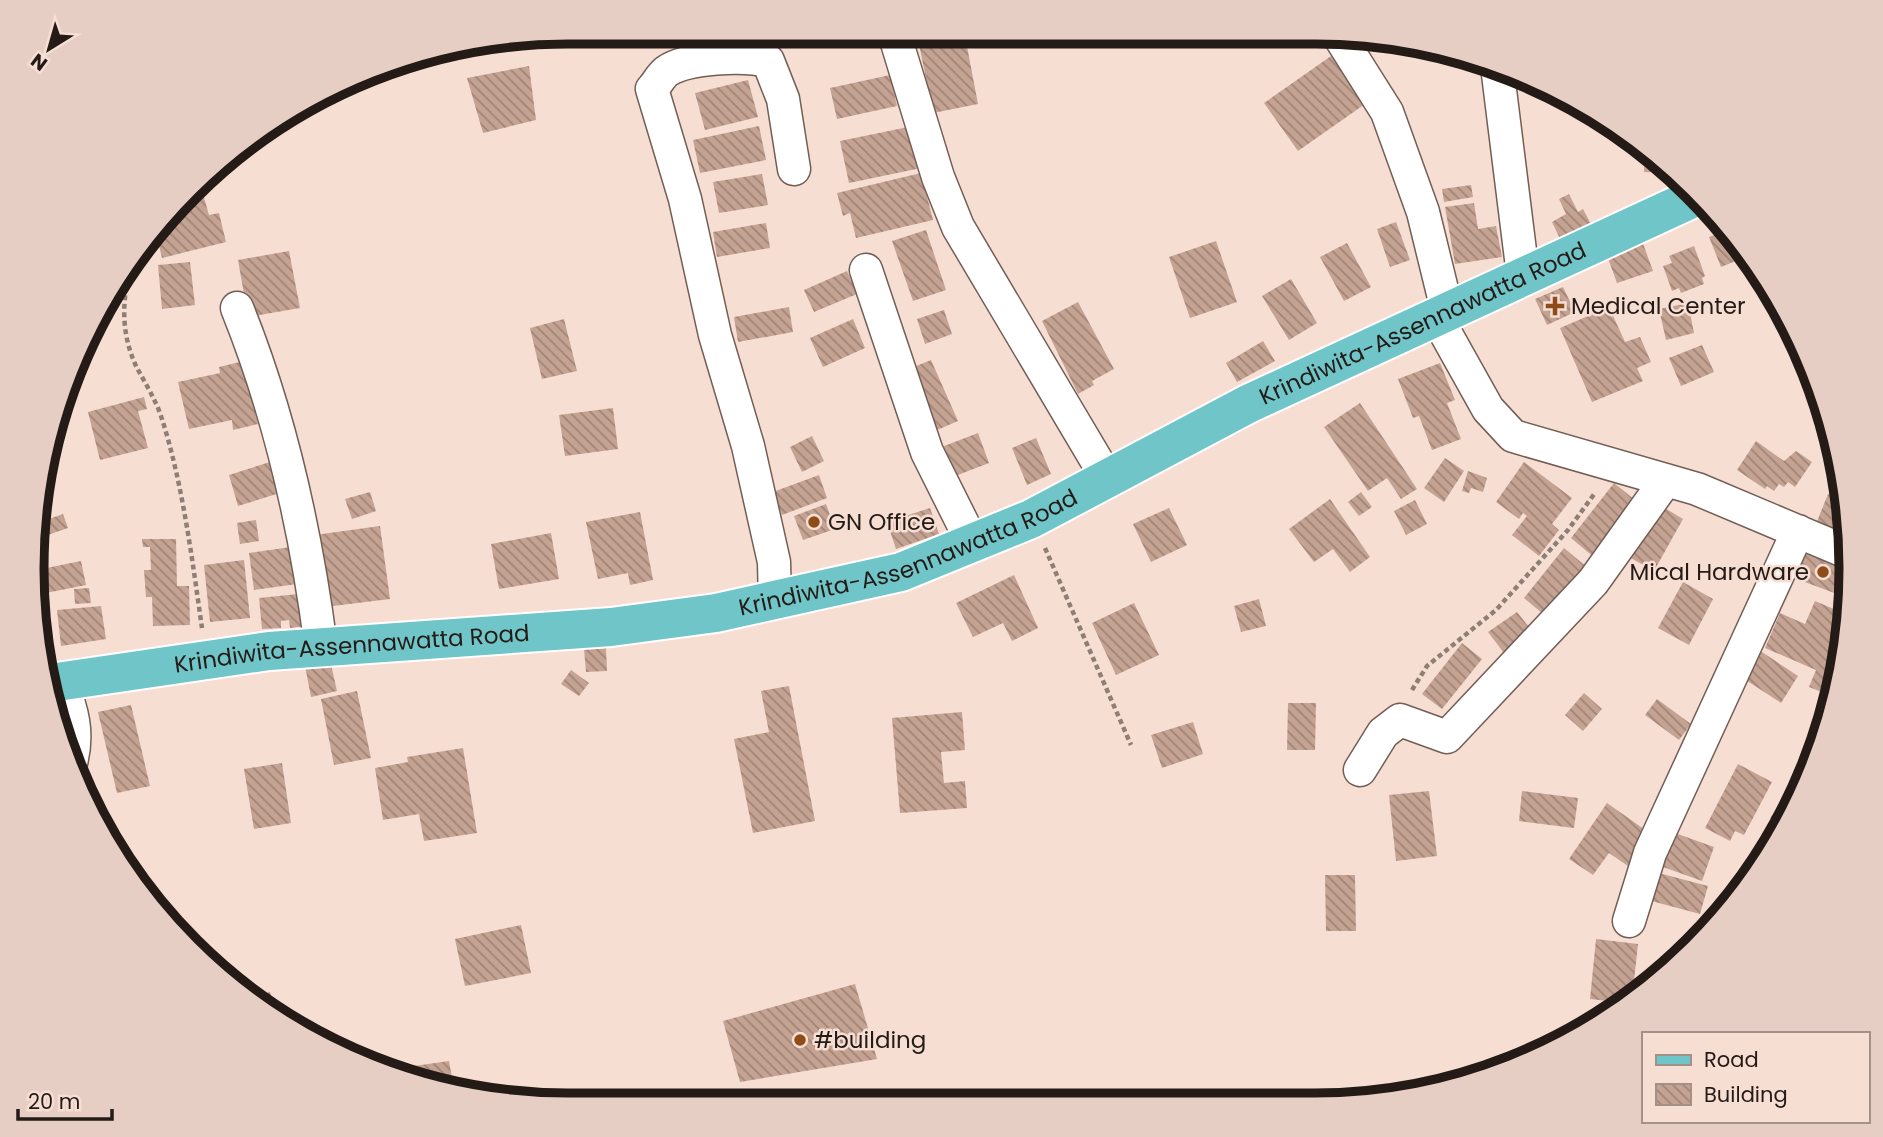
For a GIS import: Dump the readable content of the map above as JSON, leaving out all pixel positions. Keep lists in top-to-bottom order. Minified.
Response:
{"streets":{"main road":["Krindiwita-Assennawatta Road"]},"places":{"health":["Medical Center"],"other":["GN Office","Mical Hardware","#building"]},"legend":["Road","Building"],"scale_bar":"20 m","north":"bottom left"}
